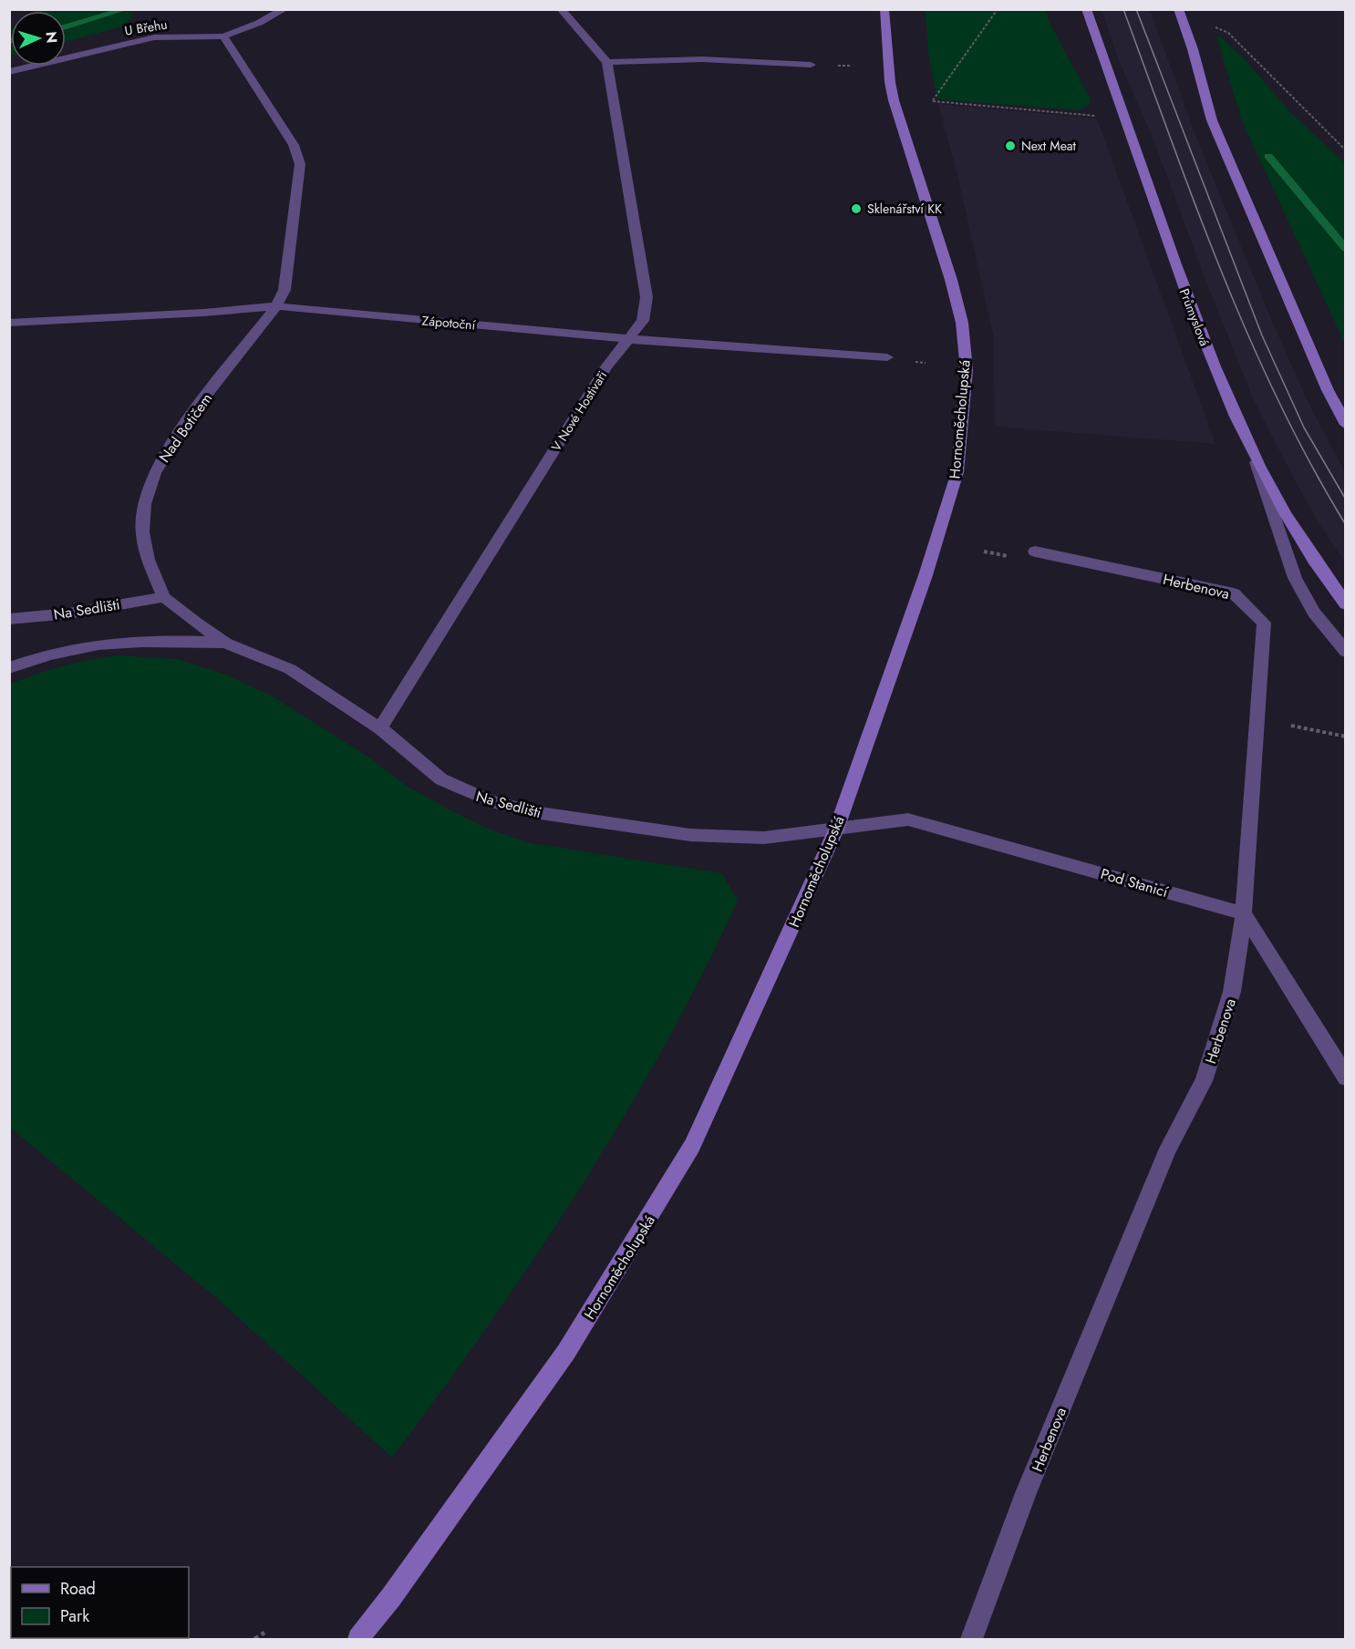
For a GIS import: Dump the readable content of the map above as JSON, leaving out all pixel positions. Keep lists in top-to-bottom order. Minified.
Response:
{"streets":{"street":["U Břehu","Průmyslová","Zápotoční","V Nové Hostivaři","Hornoměcholupská","Nad Botičem","Herbenova","Na Sedlišti","Pod Stanicí"]},"crossings":[["U Břehu","Nad Botičem"],["Zápotoční","V Nové Hostivaři"],["Zápotoční","Nad Botičem"],["V Nové Hostivaři","Na Sedlišti"],["Hornoměcholupská","Na Sedlišti"],["Hornoměcholupská","Pod Stanicí"],["Nad Botičem","Na Sedlišti"],["Herbenova","Pod Stanicí"],["Na Sedlišti","Pod Stanicí"]],"places":["Next Meat","Sklenářství KK"],"legend":["Road","Park"],"north":"right"}
